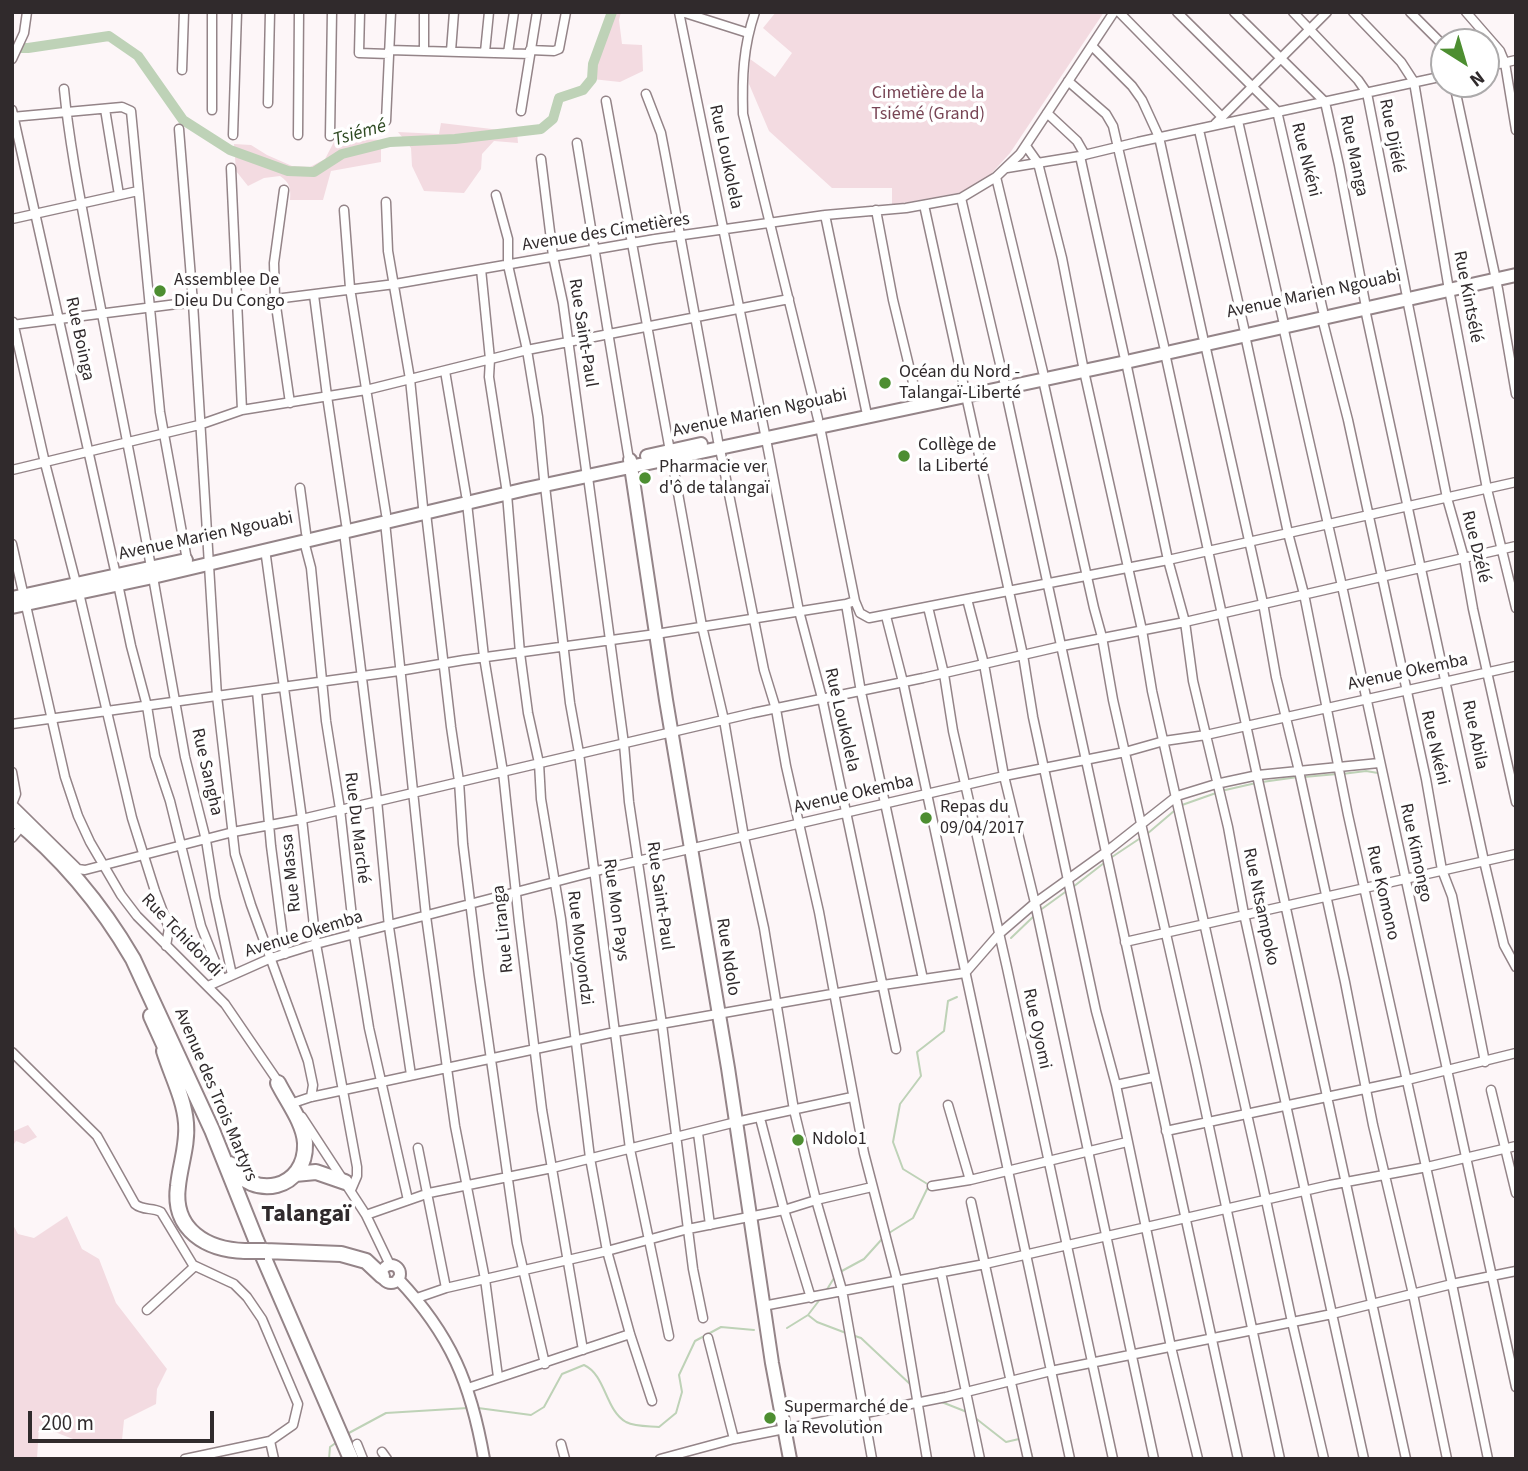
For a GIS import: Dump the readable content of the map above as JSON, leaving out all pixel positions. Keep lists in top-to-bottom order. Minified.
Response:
{"streets":{"highway":["Avenue des Trois Martyrs"],"main road":["Avenue Marien Ngouabi","Rue Ndolo"],"street":["Rue Djiélé","Rue Manga","Rue Loukolela","Rue Nkéni","Avenue des Cimetières","Rue Kintsélé","Rue Saint-Paul","Rue Boinga","Rue Dzélé","Avenue Okemba","Rue Abila","Rue Sangha","Rue Du Marché","Rue Kimongo","Rue Massa","Rue Komono","Rue Ntsampoko","Rue Mon Pays","Rue Liranga","Rue Tchidondi","Rue Mouyondzi","Rue Oyomi"]},"crossings":[["Rue Djiélé","Avenue Marien Ngouabi"],["Rue Djiélé","Rue Dzélé"],["Rue Manga","Avenue Marien Ngouabi"],["Rue Manga","Rue Abila"],["Rue Loukolela","Avenue des Cimetières"],["Rue Loukolela","Avenue Marien Ngouabi"],["Rue Loukolela","Avenue Okemba"],["Rue Nkéni","Avenue Marien Ngouabi"],["Rue Nkéni","Avenue Okemba"],["Avenue des Cimetières","Rue Saint-Paul"],["Avenue des Cimetières","Rue Boinga"],["Avenue des Cimetières","Rue Sangha"],["Avenue des Cimetières","Rue Ntsampoko"],["Avenue des Cimetières","Rue Mon Pays"],["Avenue des Cimetières","Rue Mouyondzi"],["Avenue Marien Ngouabi","Rue Kintsélé"],["Avenue Marien Ngouabi","Rue Saint-Paul"],["Avenue Marien Ngouabi","Rue Boinga"],["Avenue Marien Ngouabi","Rue Dzélé"],["Avenue Marien Ngouabi","Rue Sangha"],["Avenue Marien Ngouabi","Rue Du Marché"],["Avenue Marien Ngouabi","Rue Kimongo"],["Avenue Marien Ngouabi","Rue Komono"],["Avenue Marien Ngouabi","Rue Ntsampoko"],["Avenue Marien Ngouabi","Rue Mon Pays"],["Avenue Marien Ngouabi","Rue Liranga"],["Avenue Marien Ngouabi","Rue Tchidondi"],["Avenue Marien Ngouabi","Rue Mouyondzi"],["Avenue Marien Ngouabi","Rue Ndolo"],["Rue Saint-Paul","Avenue Okemba"],["Rue Boinga","Avenue Okemba"],["Rue Dzélé","Avenue Okemba"],["Avenue Okemba","Rue Abila"],["Avenue Okemba","Rue Sangha"],["Avenue Okemba","Rue Du Marché"],["Avenue Okemba","Rue Kimongo"],["Avenue Okemba","Rue Massa"],["Avenue Okemba","Rue Komono"],["Avenue Okemba","Rue Ntsampoko"],["Avenue Okemba","Rue Mon Pays"],["Avenue Okemba","Rue Liranga"],["Avenue Okemba","Rue Tchidondi"],["Avenue Okemba","Rue Mouyondzi"],["Avenue Okemba","Rue Ndolo"],["Avenue Okemba","Rue Oyomi"],["Rue Massa","Rue Tchidondi"]],"districts":["Talangaï"],"water":["Tsiémé"],"parks":["Cimetière de la Tsiémé (Grand)"],"places":["Assemblee De Dieu Du Congo","Océan du Nord - Talangaï-Liberté","Collège de la Liberté","Pharmacie ver d'ô de talangaï","Repas du 09/04/2017","Ndolo1","Supermarché de la Revolution"],"scale_bar":"200 m","north":"bottom right"}
